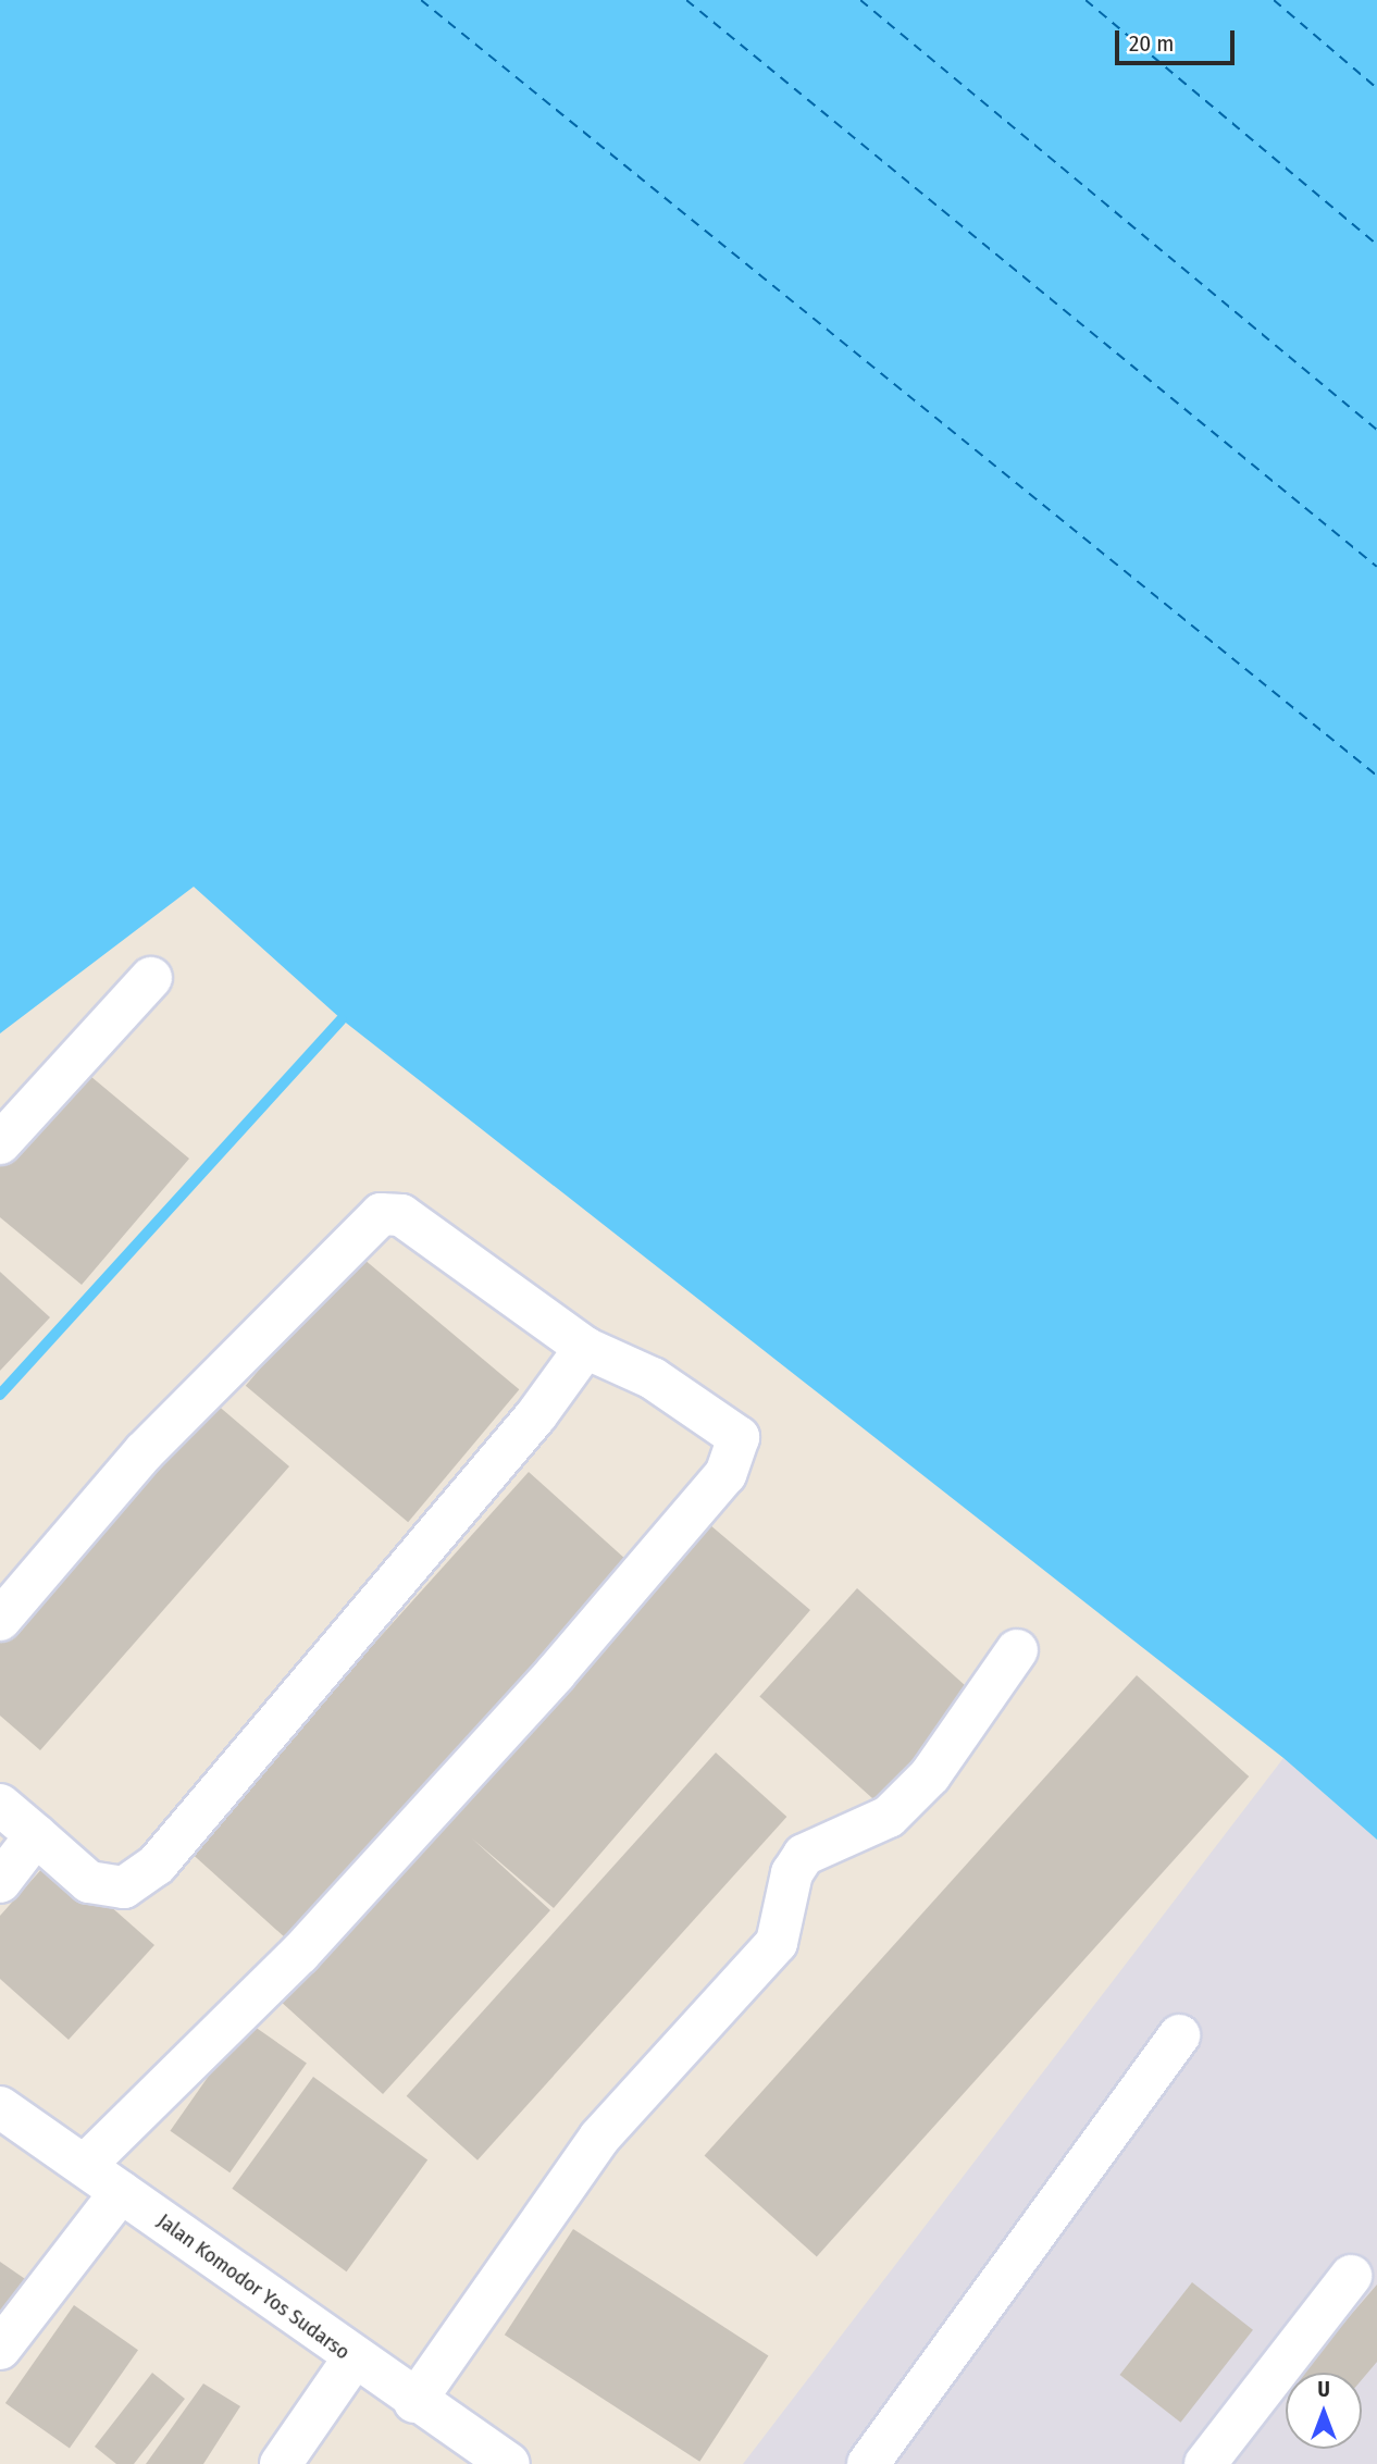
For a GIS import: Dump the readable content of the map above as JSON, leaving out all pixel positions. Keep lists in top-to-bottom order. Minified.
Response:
{"streets":{"street":["Jalan Komodor Yos Sudarso"]},"scale_bar":"20 m","north":"top"}
